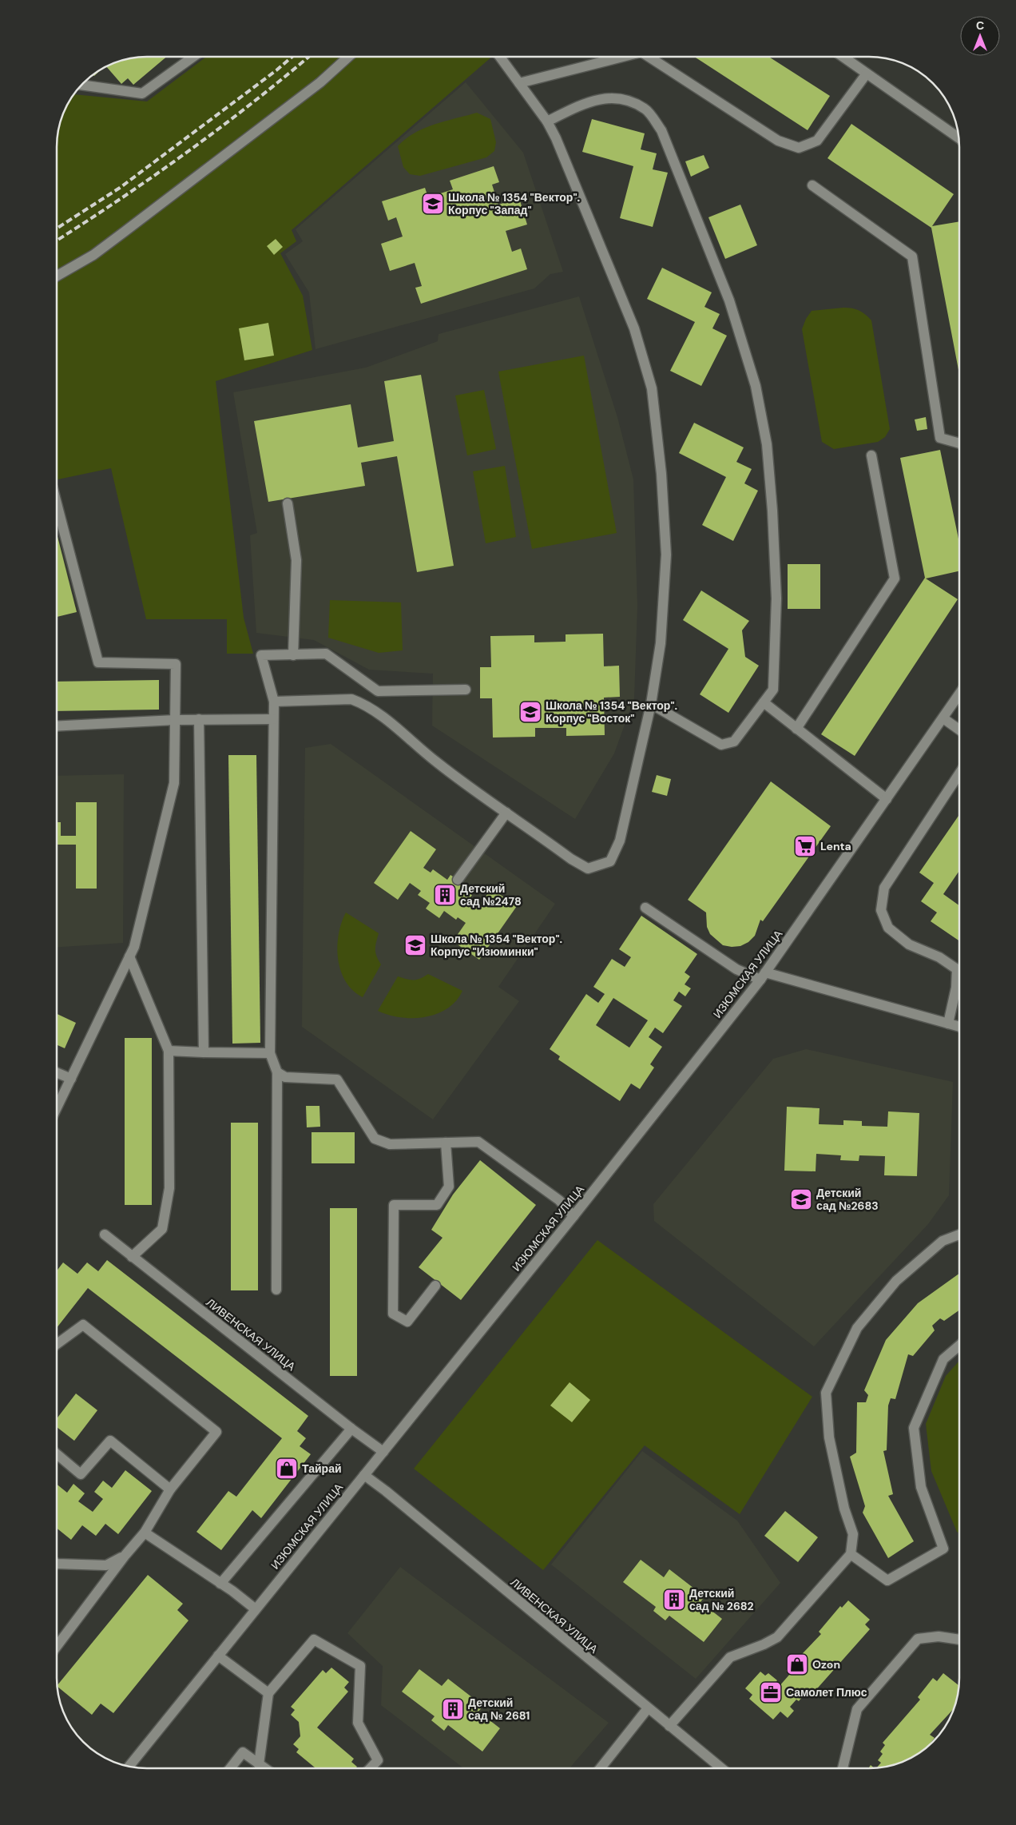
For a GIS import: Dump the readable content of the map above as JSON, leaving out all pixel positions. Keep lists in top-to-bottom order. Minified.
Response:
{"streets":{"street":["ИЗЮМСКАЯ УЛИЦА","ЛИВЕНСКАЯ УЛИЦА"]},"crossings":[["ИЗЮМСКАЯ УЛИЦА","ЛИВЕНСКАЯ УЛИЦА"]],"places":{"school or university":["Школа № 1354 \"Вектор\". Корпус \"Запад\"","Школа № 1354 \"Вектор\". Корпус \"Восток\"","Школа № 1354 \"Вектор\". Корпус \"Изюминки\"","Детский сад №2683"],"supermarket":["Lenta"],"building":["Детский сад №2478","Детский сад № 2682","Детский сад № 2681"],"shop":["Тайрай","Ozon"],"office":["Самолет Плюс"]},"north":"top"}
